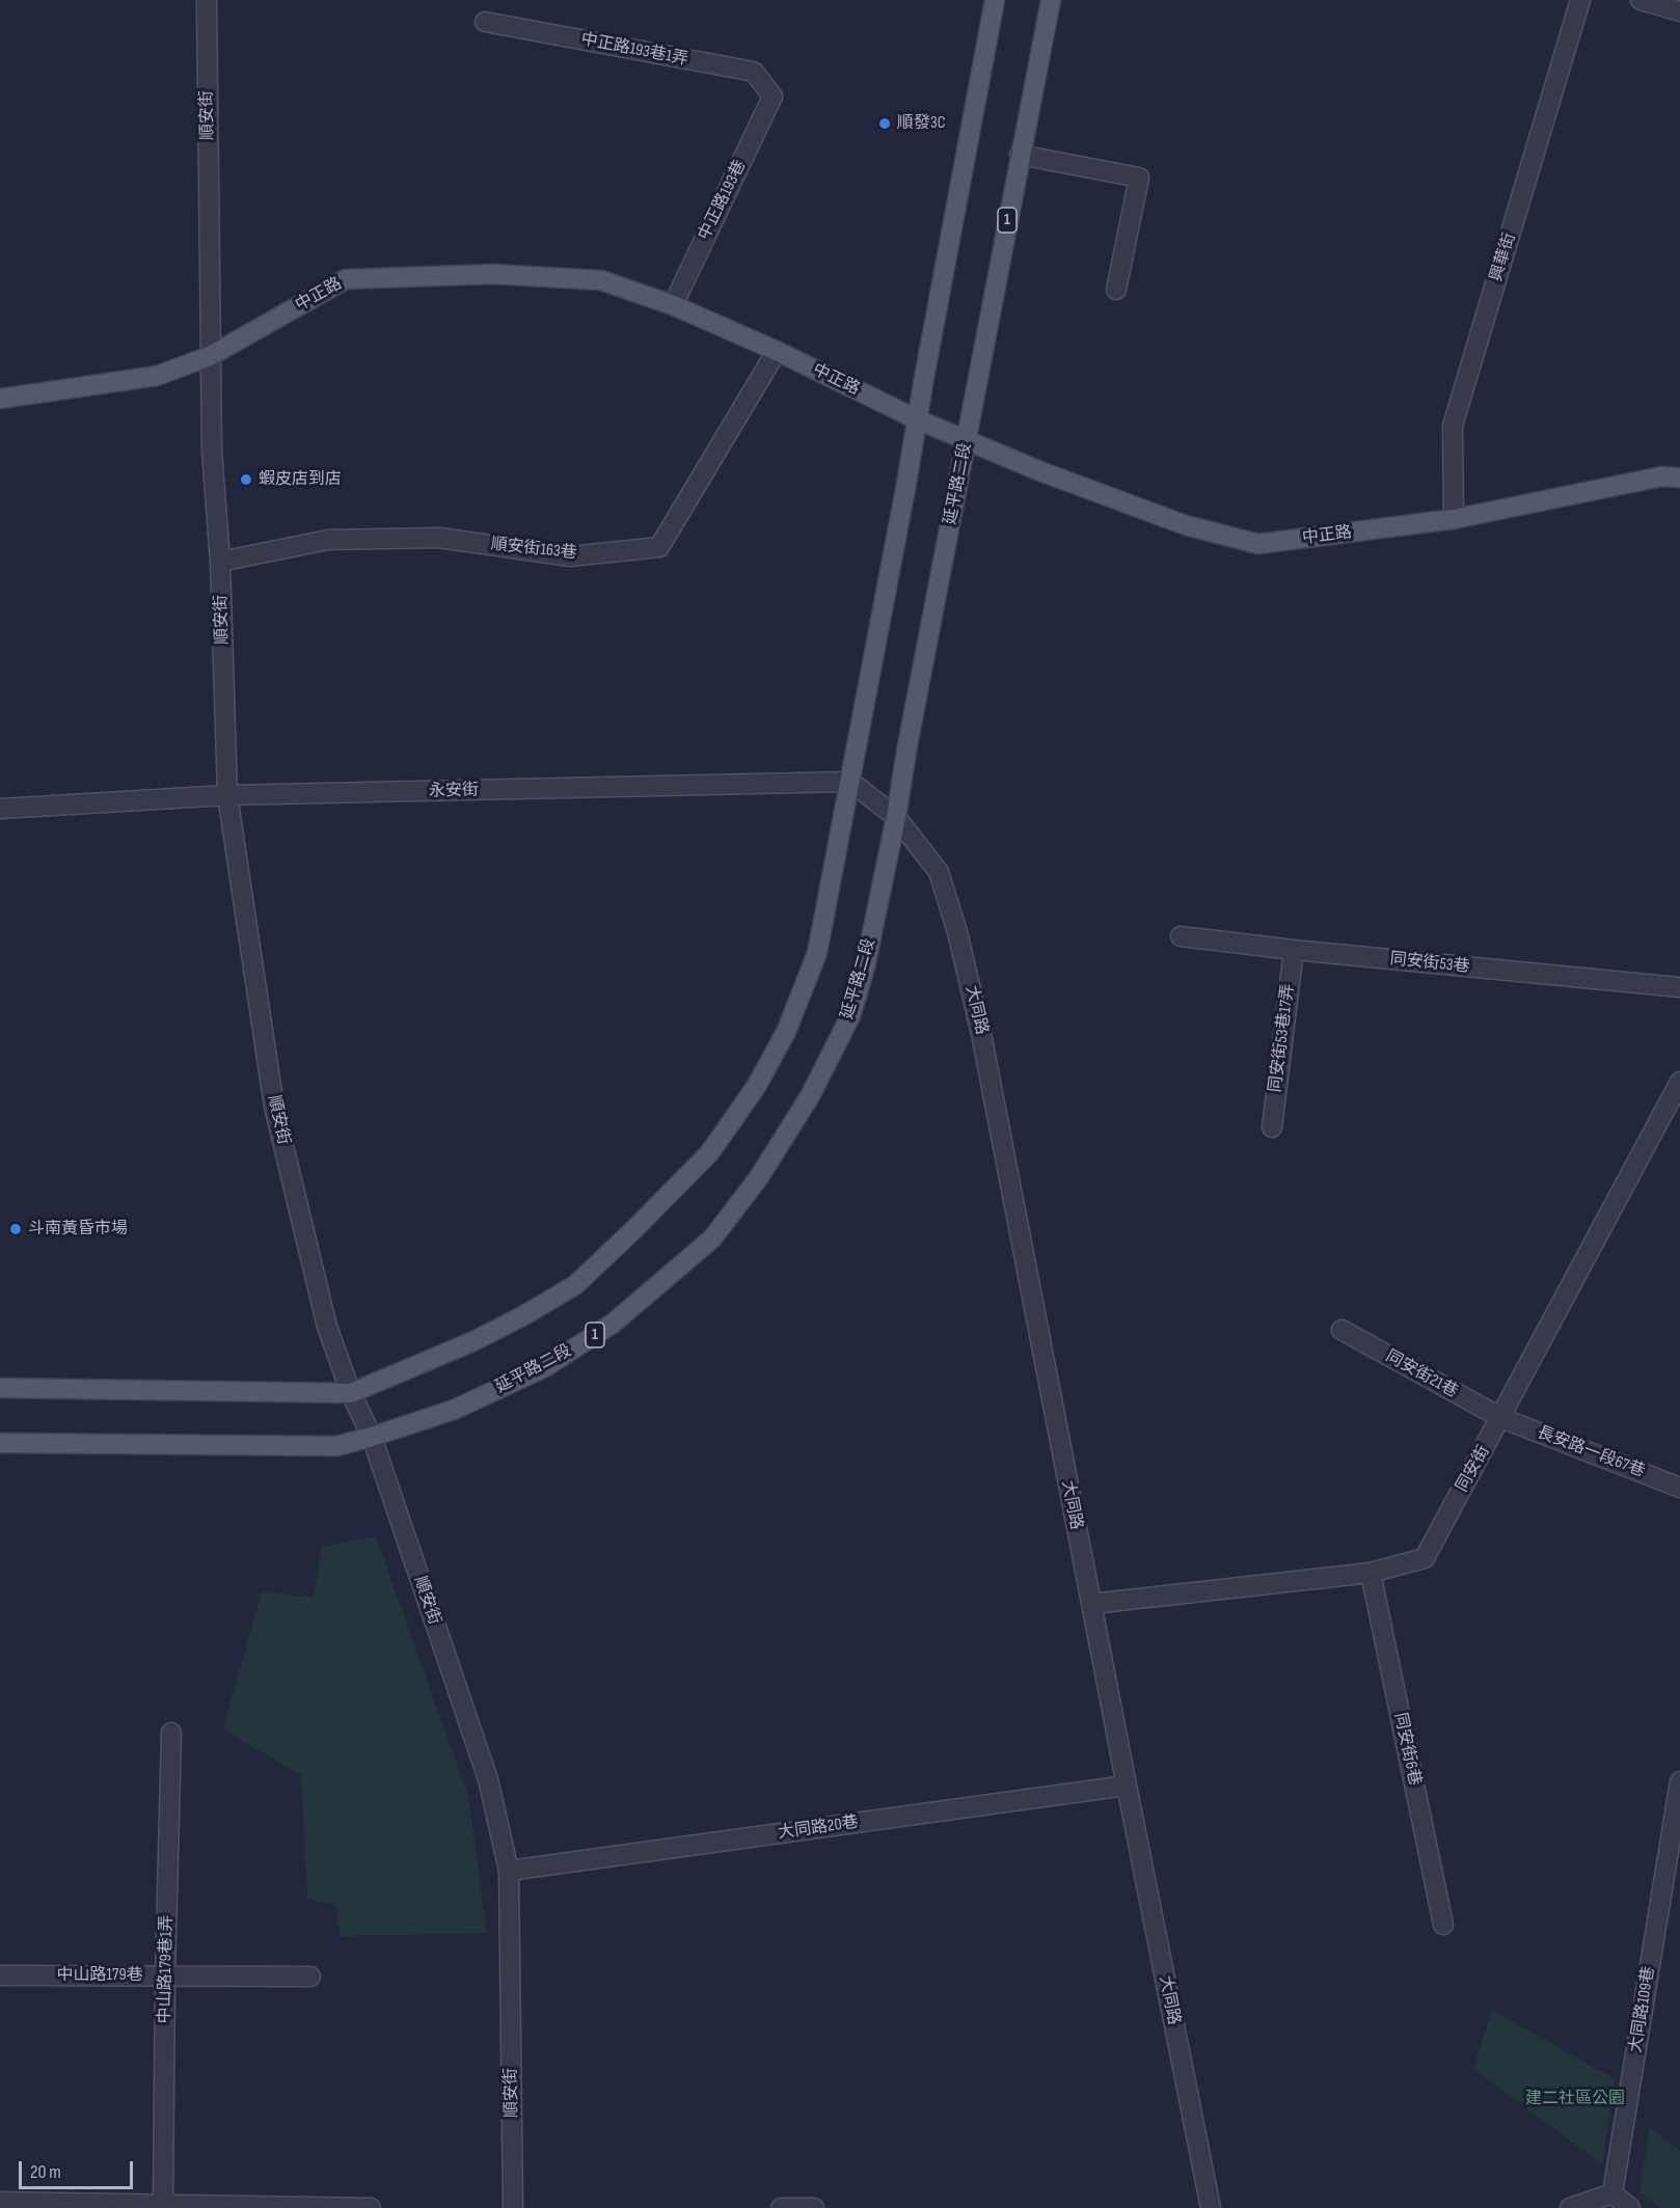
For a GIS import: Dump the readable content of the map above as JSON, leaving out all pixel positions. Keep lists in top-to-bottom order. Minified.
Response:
{"streets":{"main road":["1","中正路","延平路二段"],"street":["中正路193巷1弄","順安街","中正路193巷","興華街","順安街163巷","永安街","同安街53巷","大同路","同安街53巷17弄","同安街21巷","長安路一段67巷","同安街","同安街6巷","大同路20巷","中山路179巷1弄","中山路179巷","大同路109巷"]},"crossings":[["中正路193巷1弄","中正路193巷"],["順安街","中正路"],["順安街","延平路二段"],["順安街","順安街163巷"],["順安街","永安街"],["順安街","大同路20巷"],["中正路193巷","中正路"],["興華街","中正路"],["中正路","延平路二段"],["中正路","順安街163巷"],["延平路二段","大同路"],["同安街53巷","同安街53巷17弄"],["大同路","同安街"],["大同路","大同路20巷"],["同安街21巷","長安路一段67巷"],["同安街21巷","同安街"],["長安路一段67巷","同安街"],["同安街","同安街6巷"],["中山路179巷1弄","中山路179巷"]],"parks":["建二社區公園"],"places":["順發3C","蝦皮店到店","斗南黃昏市場"],"scale_bar":"20 m"}
